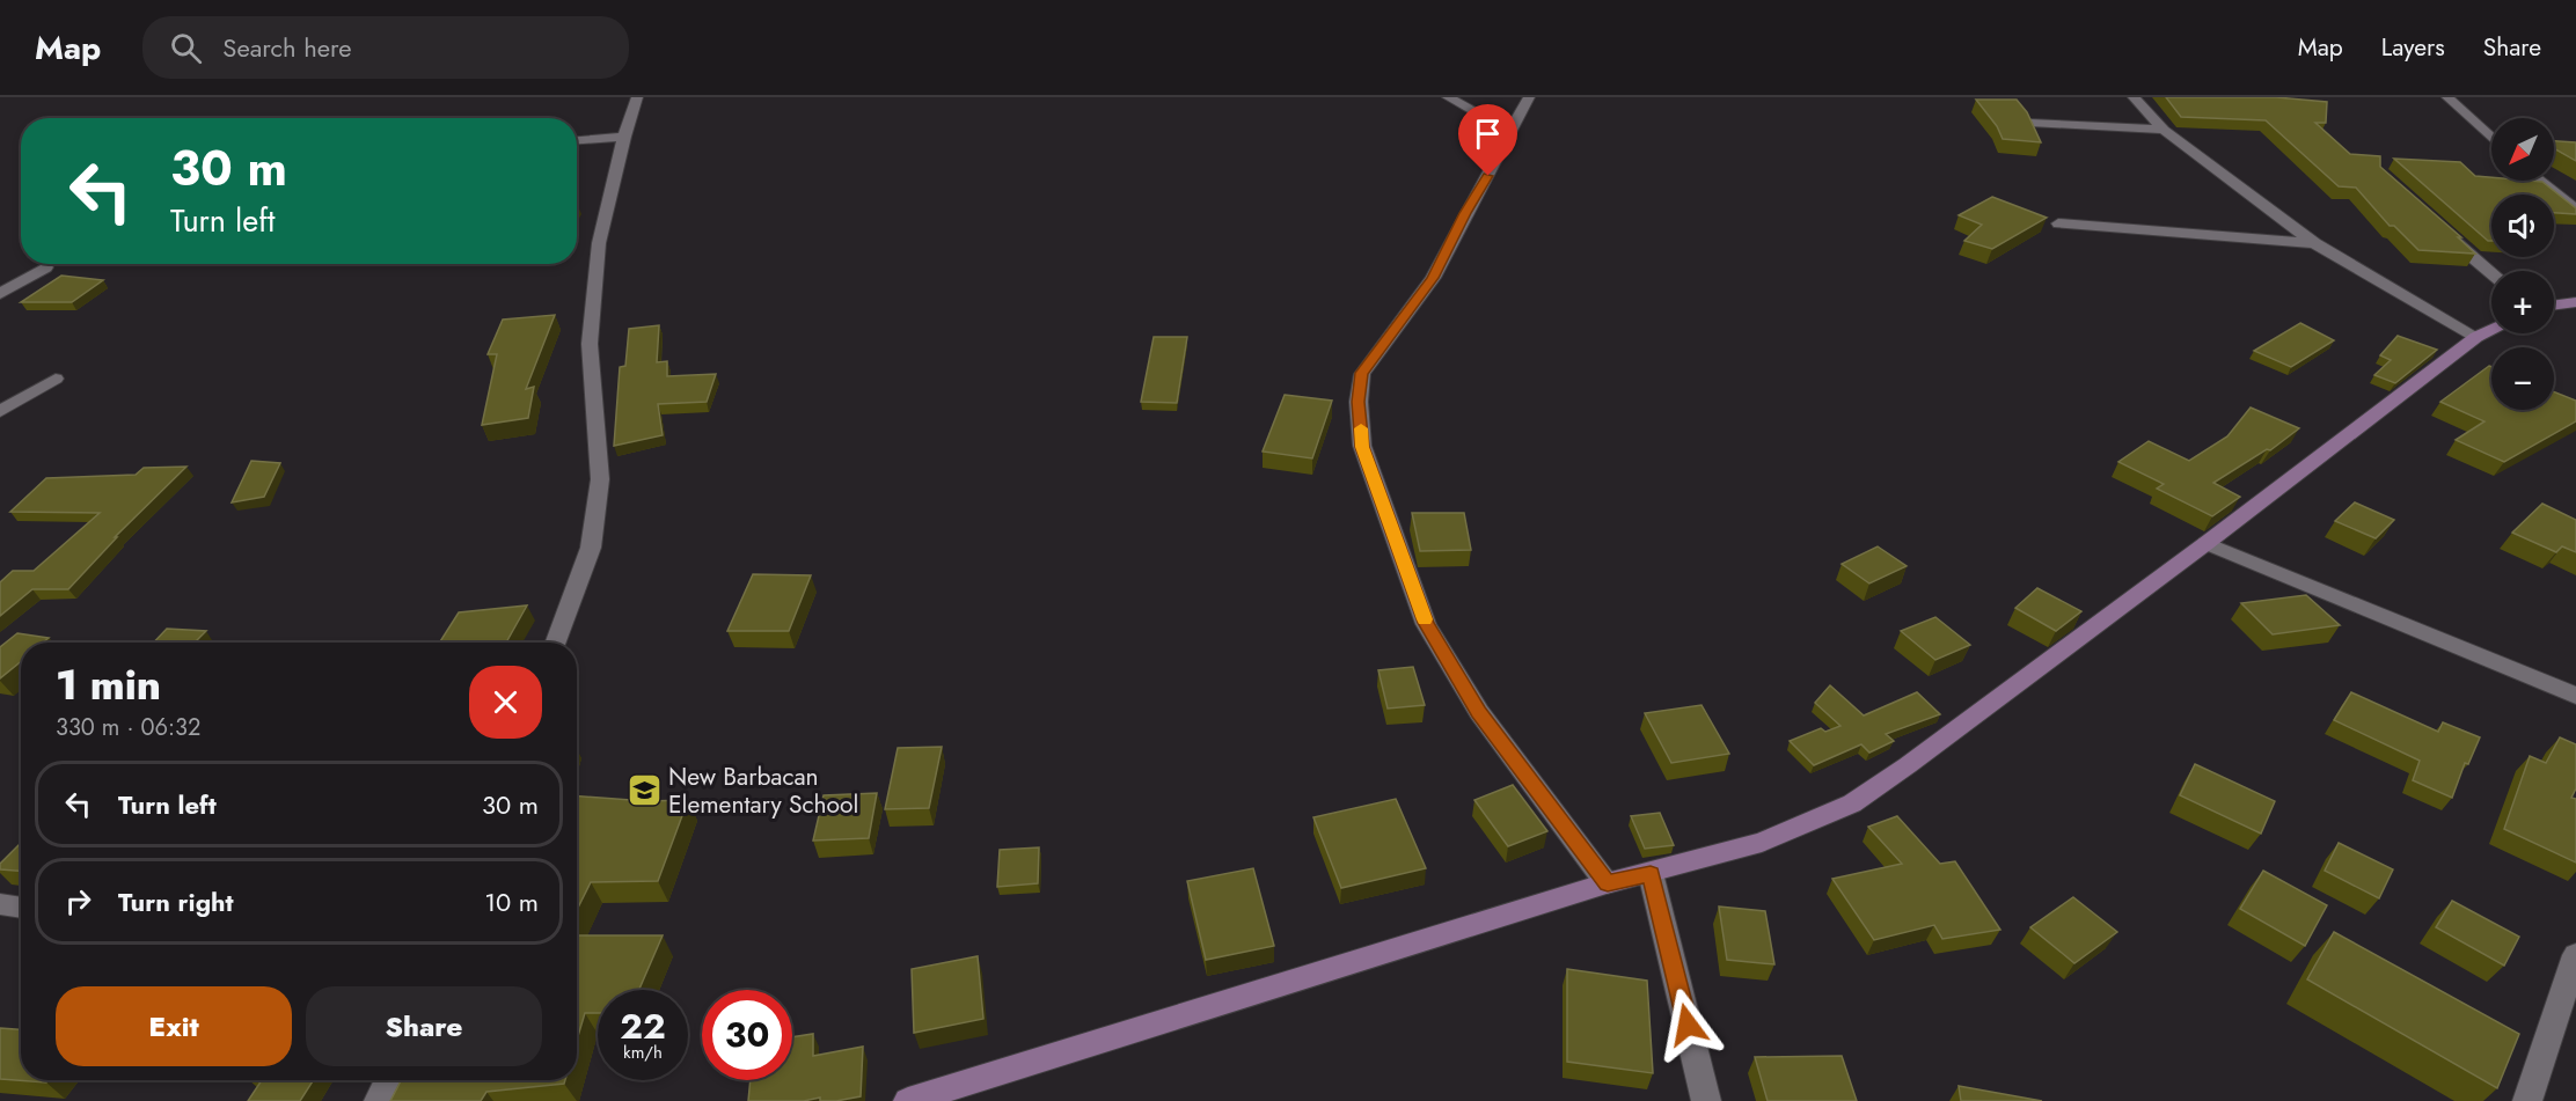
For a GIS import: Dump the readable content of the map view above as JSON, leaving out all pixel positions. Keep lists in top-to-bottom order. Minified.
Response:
{"places":{"school or university":["New Barbacan Elementary School"]},"north":"bottom left","page":{"header":"Map","search":"Search here","nav":["Map","Layers","Share"],"map_buttons":["+","−"],"turn":["30 m","Turn left"],"heading":["1 min","330 m · 06:32"],"list":[{"name":"Turn left","value":"30 m"},{"name":"Turn right","value":"10 m"}],"buttons":["Exit","Share"],"speed":"22 km/h","limit":"30"}}
